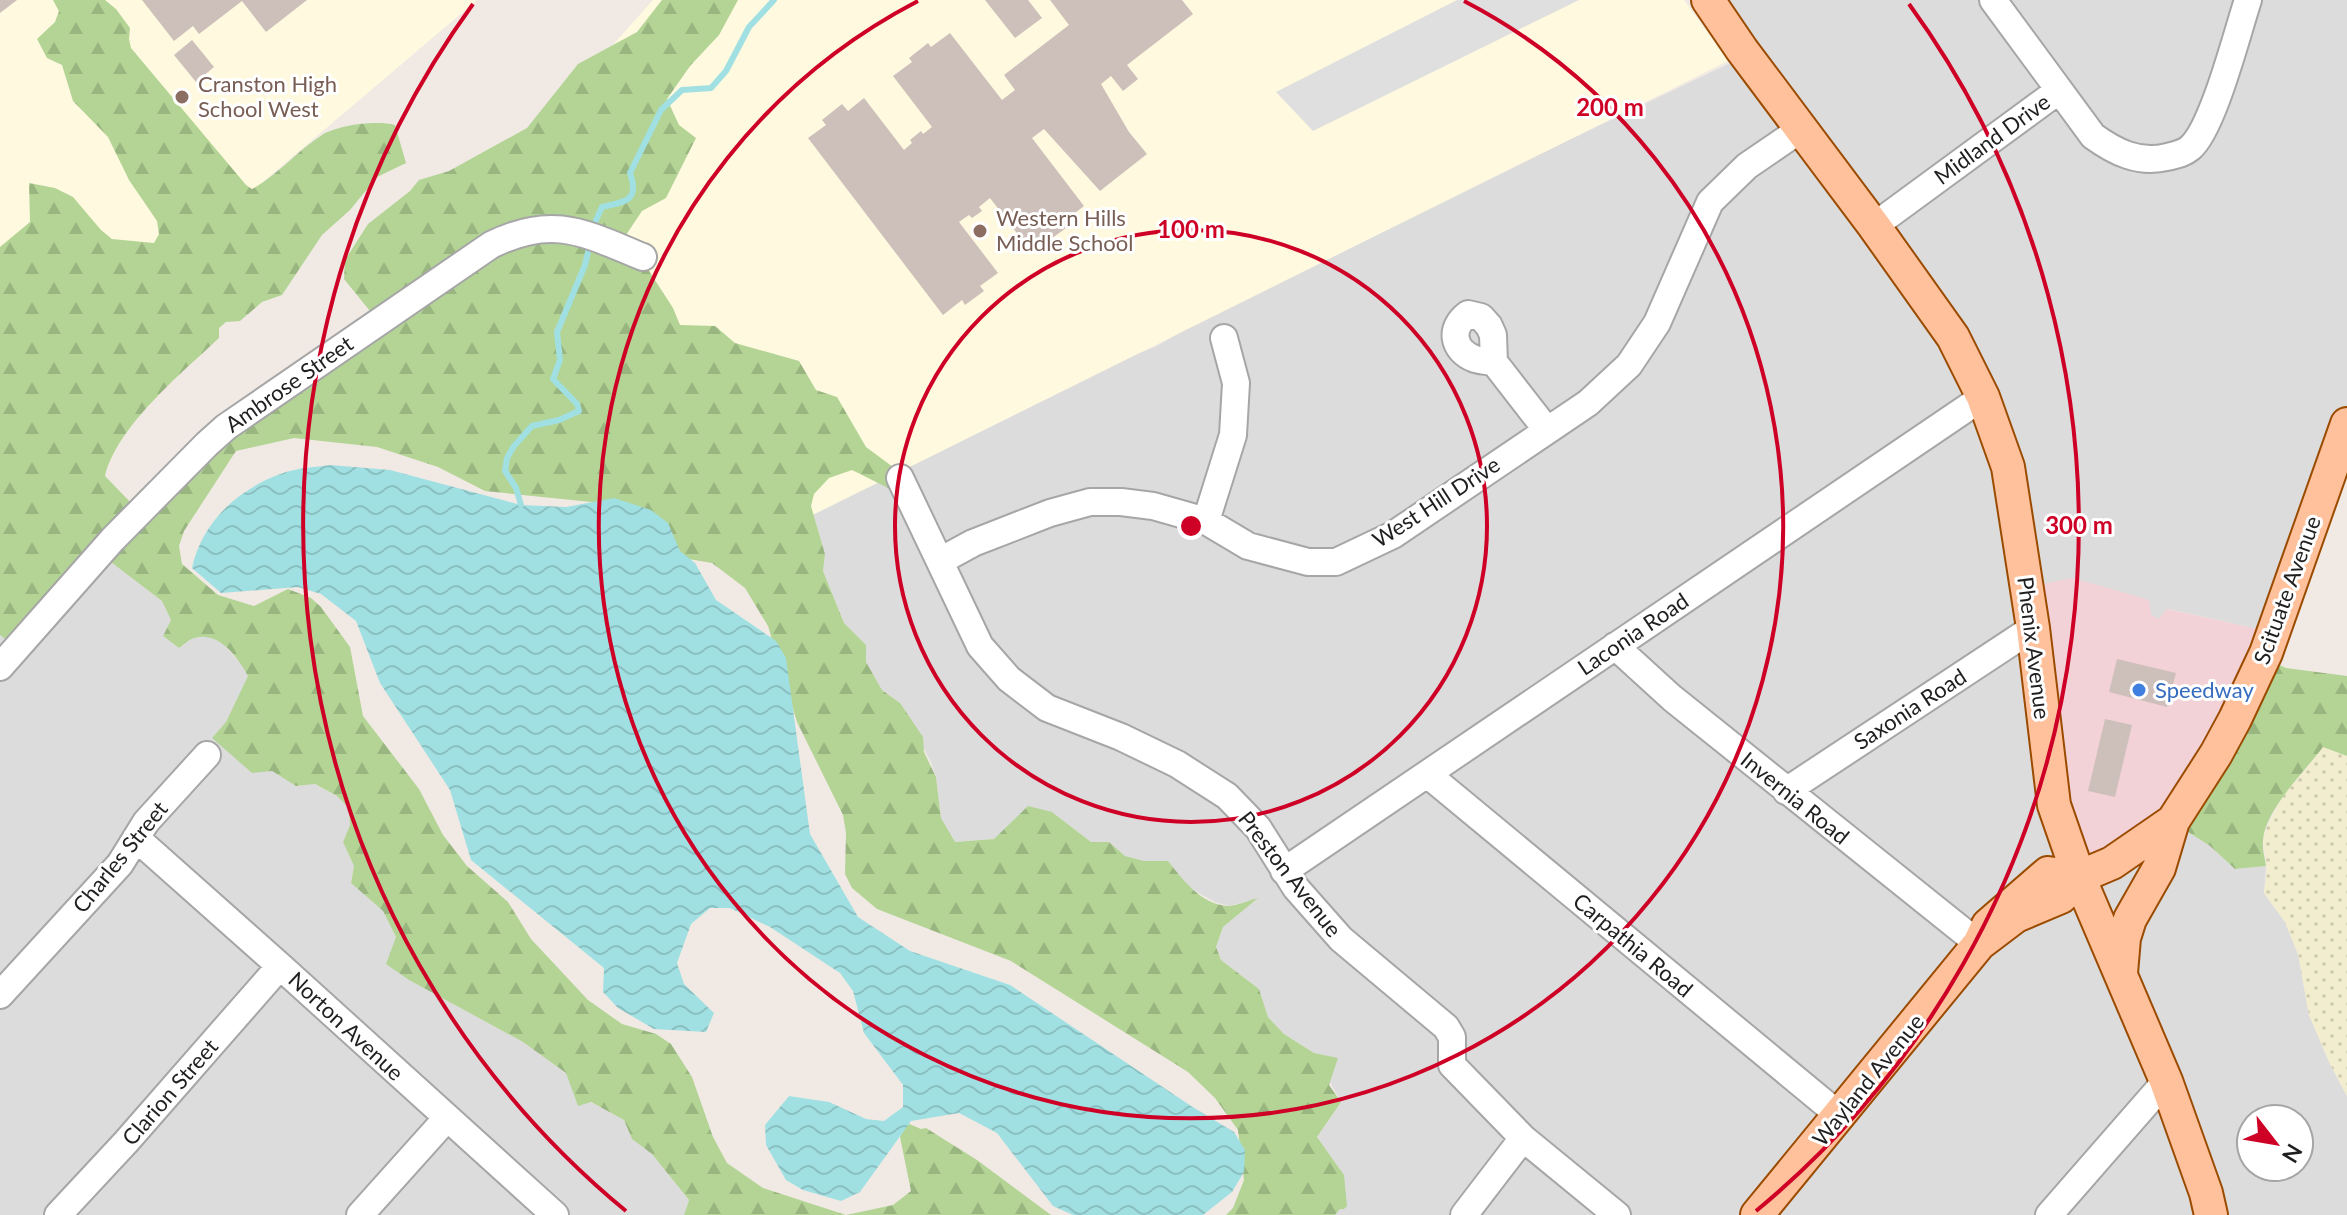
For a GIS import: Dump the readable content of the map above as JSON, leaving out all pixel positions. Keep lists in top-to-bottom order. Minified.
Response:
{"streets":{"main road":["Scituate Avenue","Phenix Avenue","Wayland Avenue"],"street":["Midland Drive","Ambrose Street","West Hill Drive","Laconia Road","Saxonia Road","Invernia Road","Charles Street","Preston Avenue","Carpathia Road","Norton Avenue","Clarion Street"]},"crossings":[["Midland Drive","Phenix Avenue"],["West Hill Drive","Phenix Avenue"],["West Hill Drive","Preston Avenue"],["Scituate Avenue","Phenix Avenue"],["Scituate Avenue","Wayland Avenue"],["Laconia Road","Phenix Avenue"],["Laconia Road","Invernia Road"],["Laconia Road","Preston Avenue"],["Laconia Road","Carpathia Road"],["Phenix Avenue","Saxonia Road"],["Phenix Avenue","Wayland Avenue"],["Saxonia Road","Invernia Road"],["Invernia Road","Wayland Avenue"],["Charles Street","Norton Avenue"],["Carpathia Road","Wayland Avenue"],["Norton Avenue","Clarion Street"]],"places":["Cranston High School West","Western Hills Middle School","Speedway"],"north":"bottom right","rings":["200 m","100 m","300 m"]}
